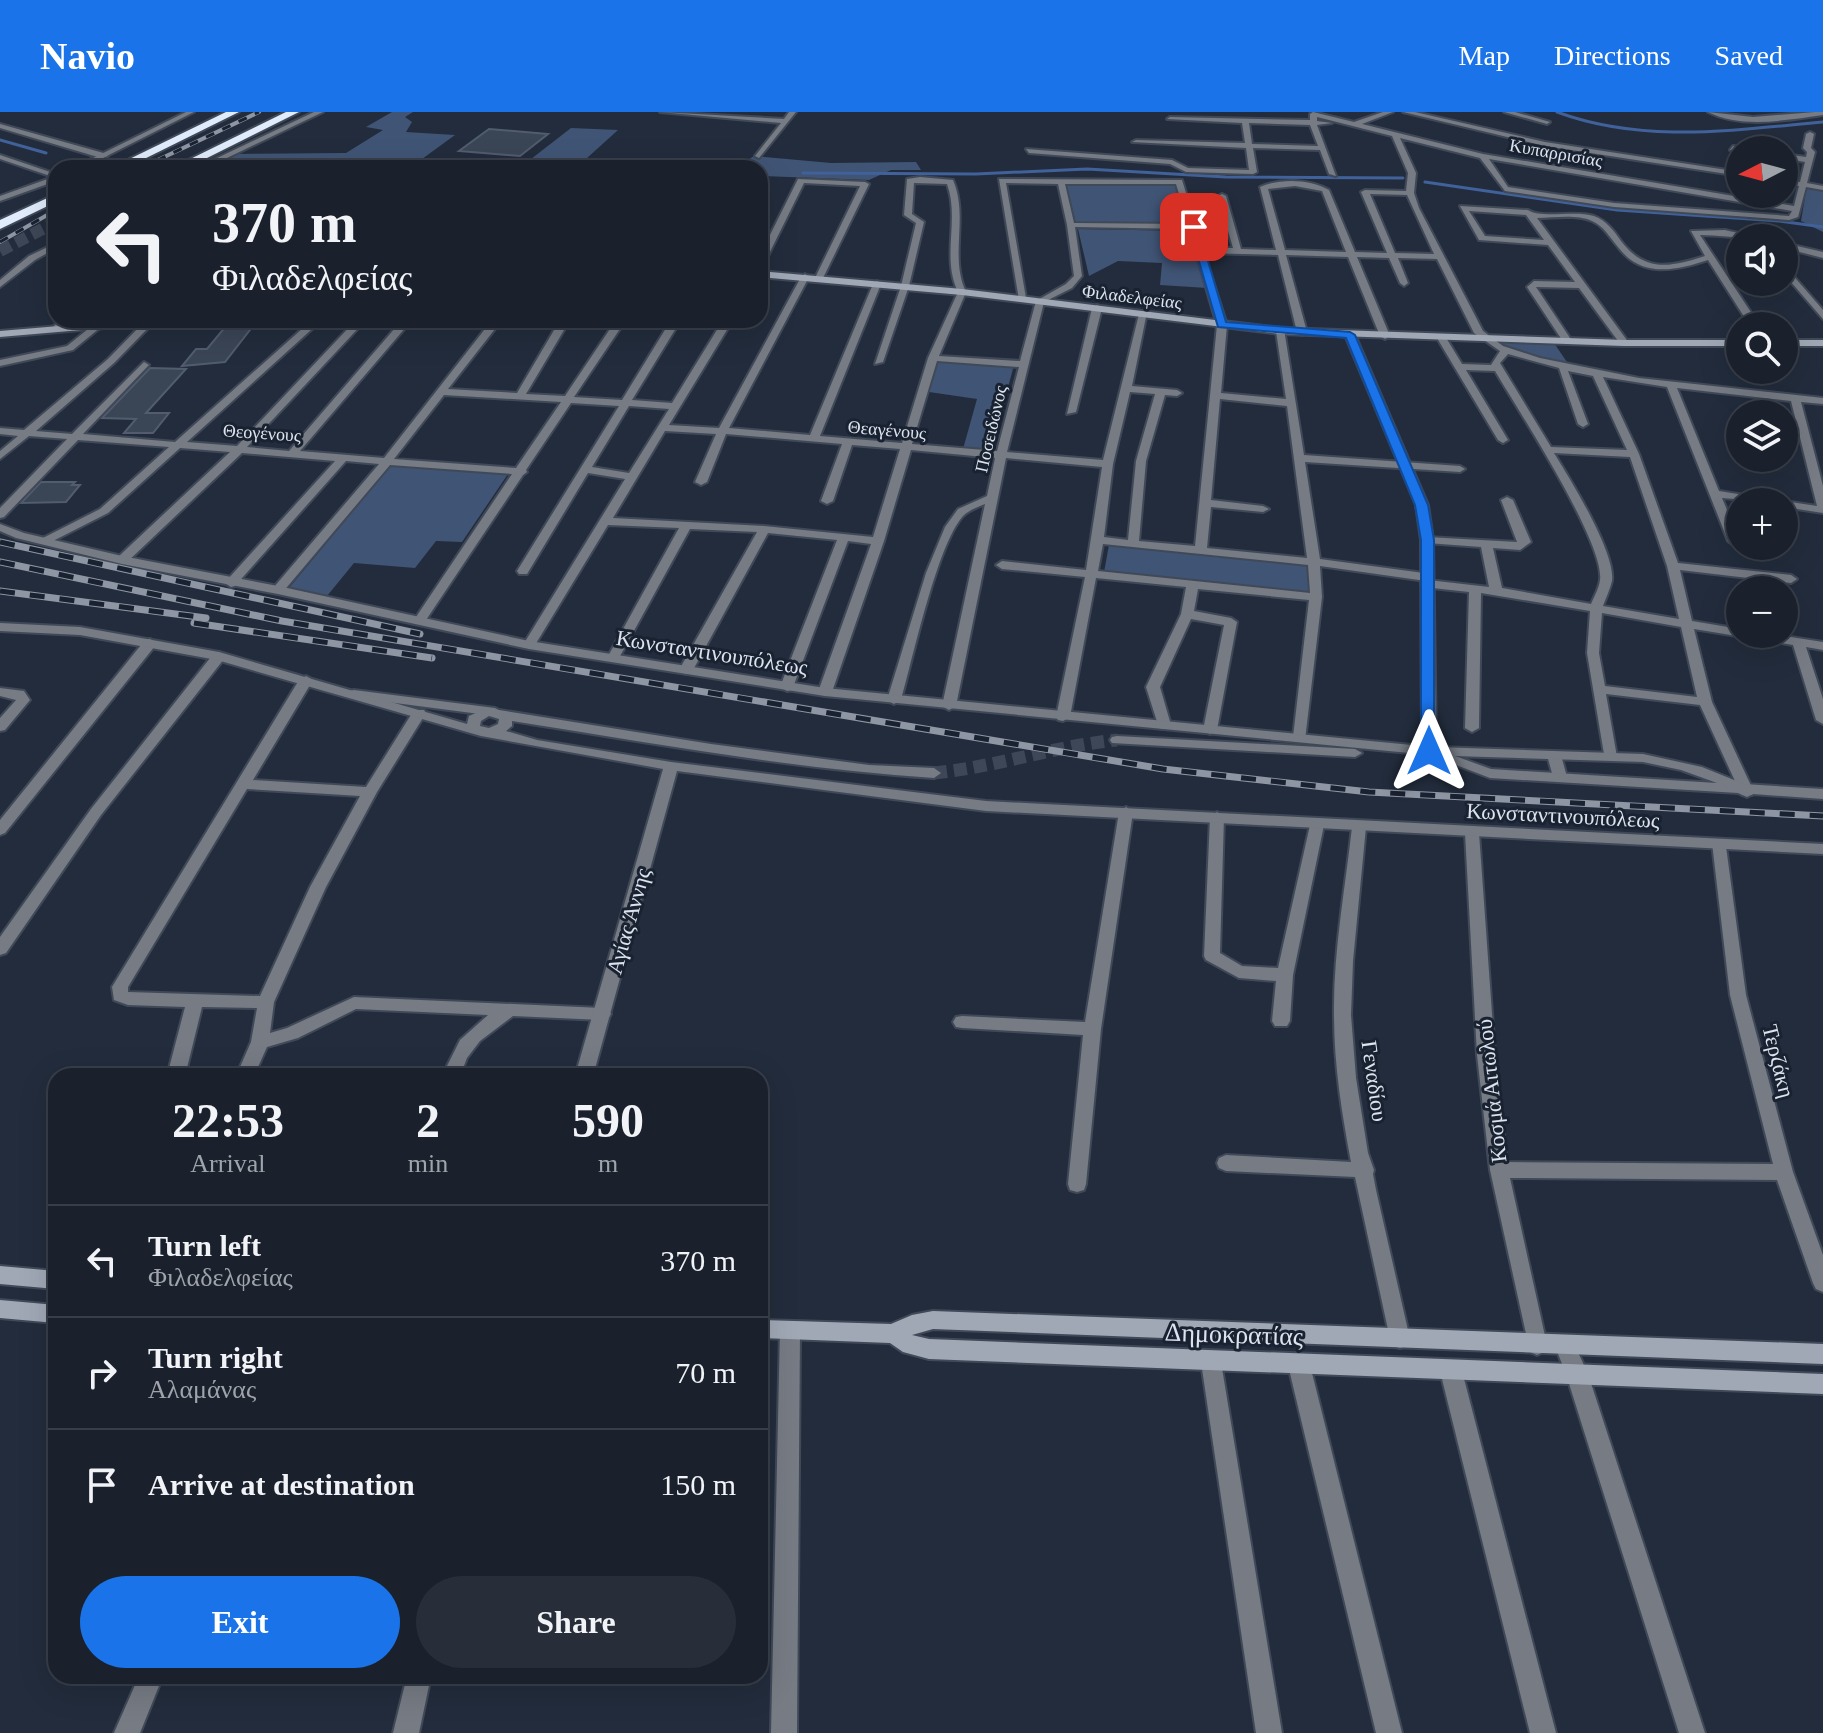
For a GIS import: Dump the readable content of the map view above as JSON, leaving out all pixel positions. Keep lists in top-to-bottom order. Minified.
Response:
{"streets":{"main road":["Φιλαδελφείας","Δημοκρατίας"],"street":["Κυπαρρισίας","Ποσειδώνος","Θεαγένους","Θεογένους","Κωνσταντινουπόλεως","Αγίας Άννης","Τερζάκη","Γεναδίου","Κοσμά Αιτωλού"]},"crossings":[["Φιλαδελφείας","Ποσειδώνος"],["Ποσειδώνος","Θεαγένους"],["Ποσειδώνος","Κωνσταντινουπόλεως"],["Κωνσταντινουπόλεως","Αγίας Άννης"],["Κωνσταντινουπόλεως","Τερζάκη"],["Κωνσταντινουπόλεως","Γεναδίου"],["Κωνσταντινουπόλεως","Κοσμά Αιτωλού"],["Γεναδίου","Δημοκρατίας"],["Κοσμά Αιτωλού","Δημοκρατίας"]],"north":"left","page":{"header":"Navio","nav":["Map","Directions","Saved"],"map_buttons":["+","−"],"turn":["370 m","Φιλαδελφείας"],"eta":["22:53","Arrival","2","min","590","m"],"list":[{"name":"Turn left","note":"Φιλαδελφείας","value":"370 m"},{"name":"Turn right","note":"Αλαμάνας","value":"70 m"},{"name":"Arrive at destination","value":"150 m"}],"buttons":["Exit","Share"]}}
